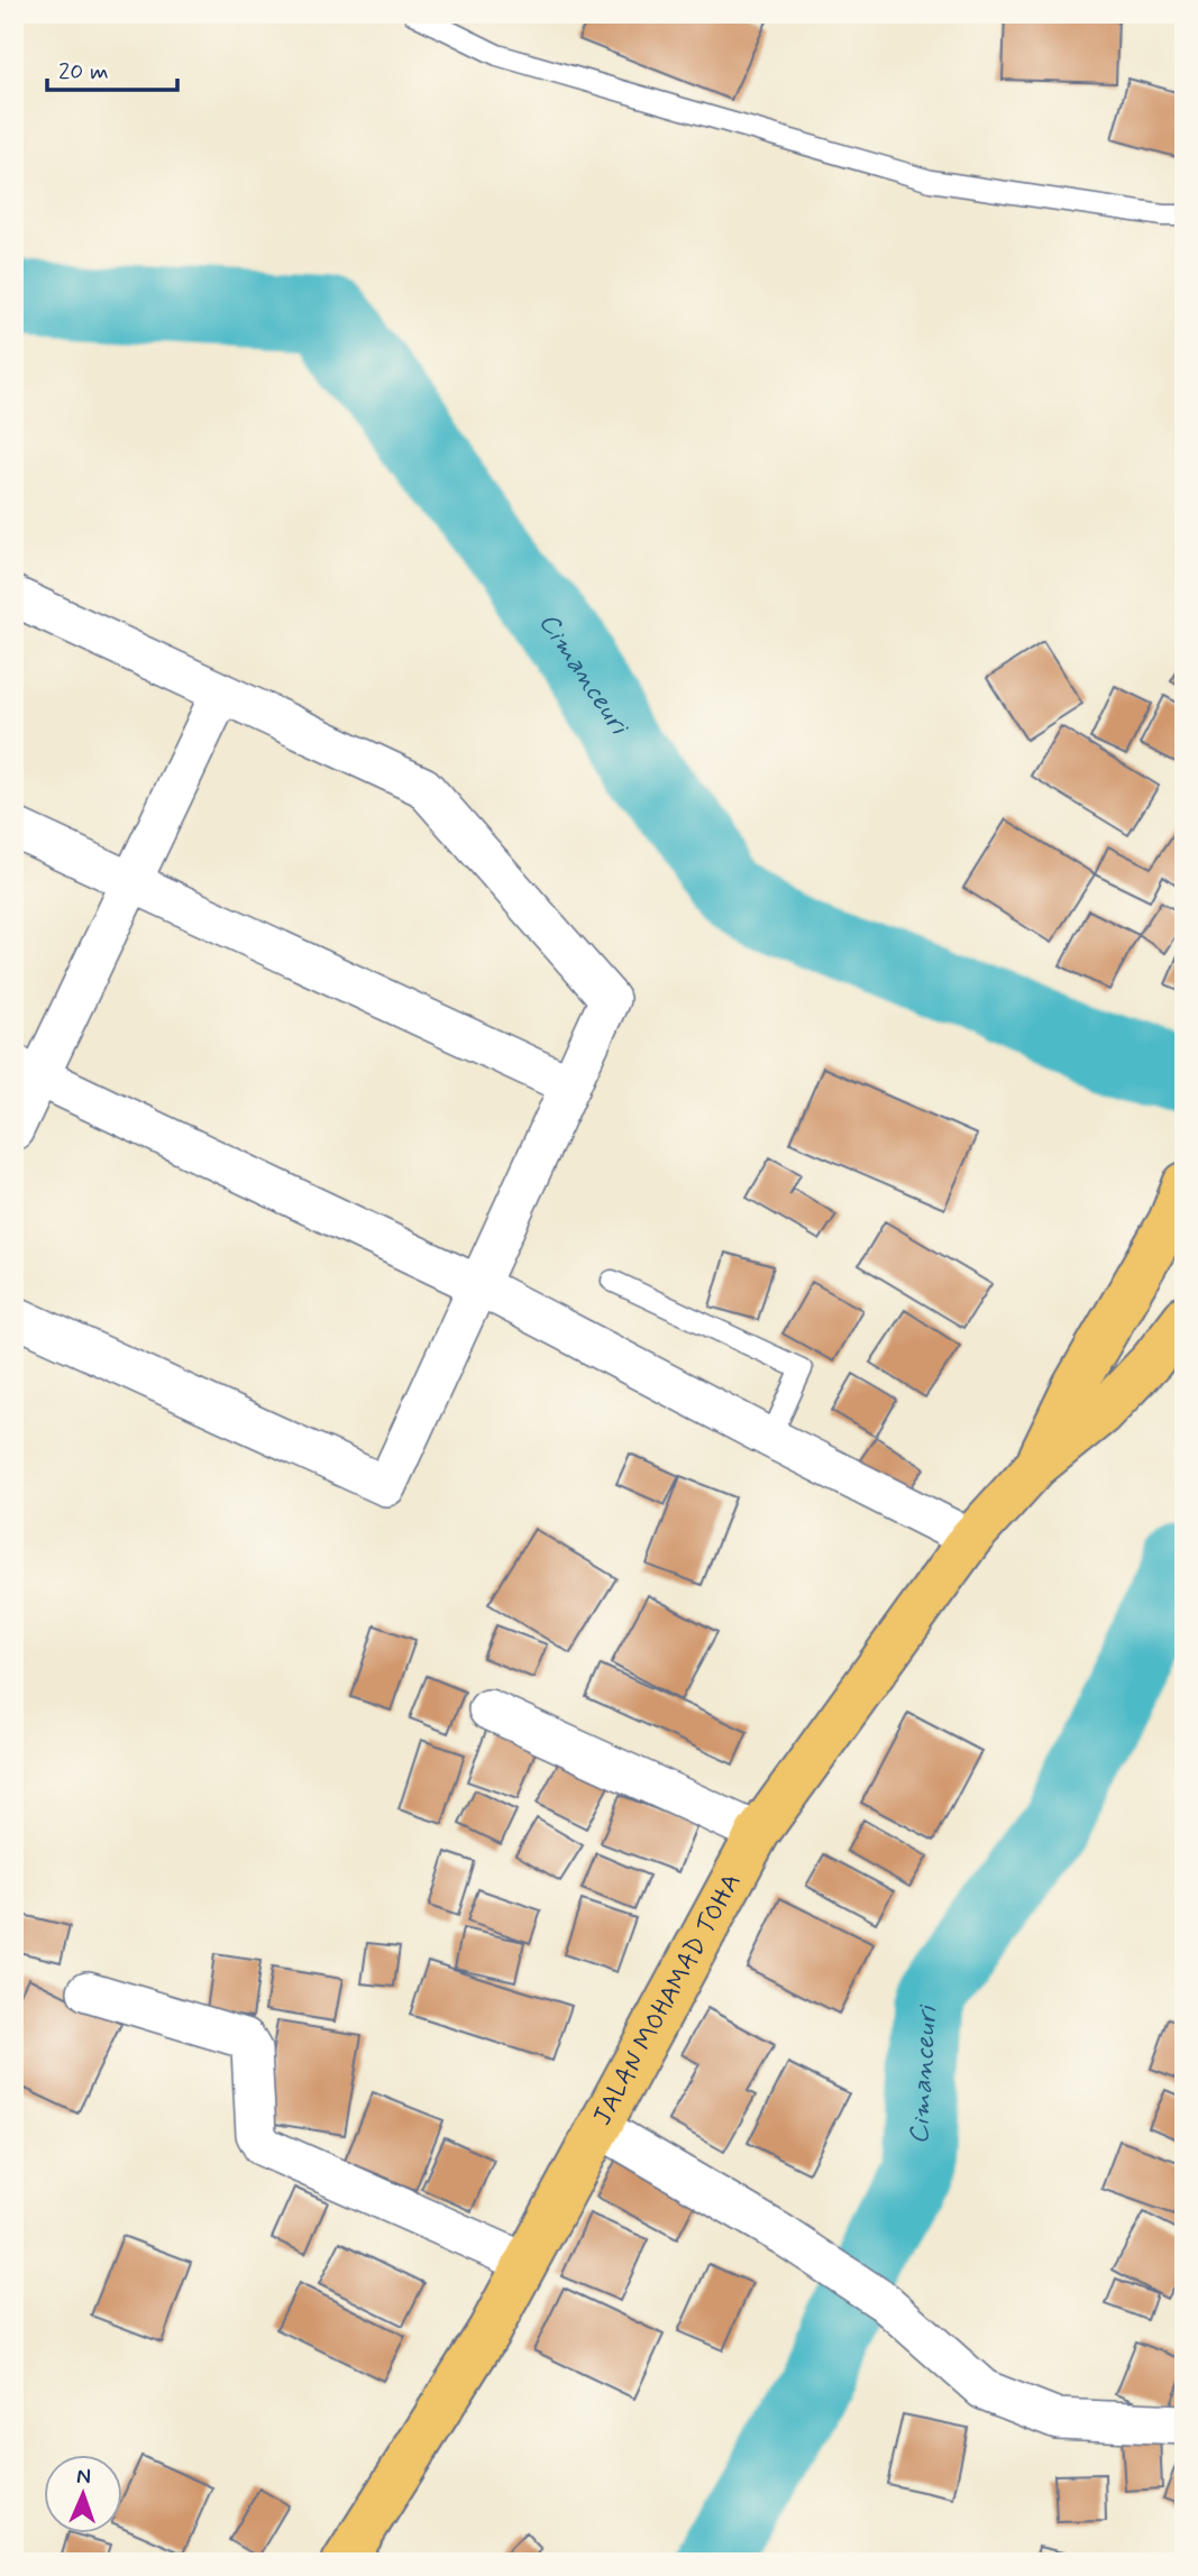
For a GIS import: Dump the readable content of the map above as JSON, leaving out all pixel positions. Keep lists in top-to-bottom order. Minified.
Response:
{"streets":{"main road":["JALAN MOHAMAD TOHA"]},"water":["Cimanceuri"],"scale_bar":"20 m","north":"top"}
